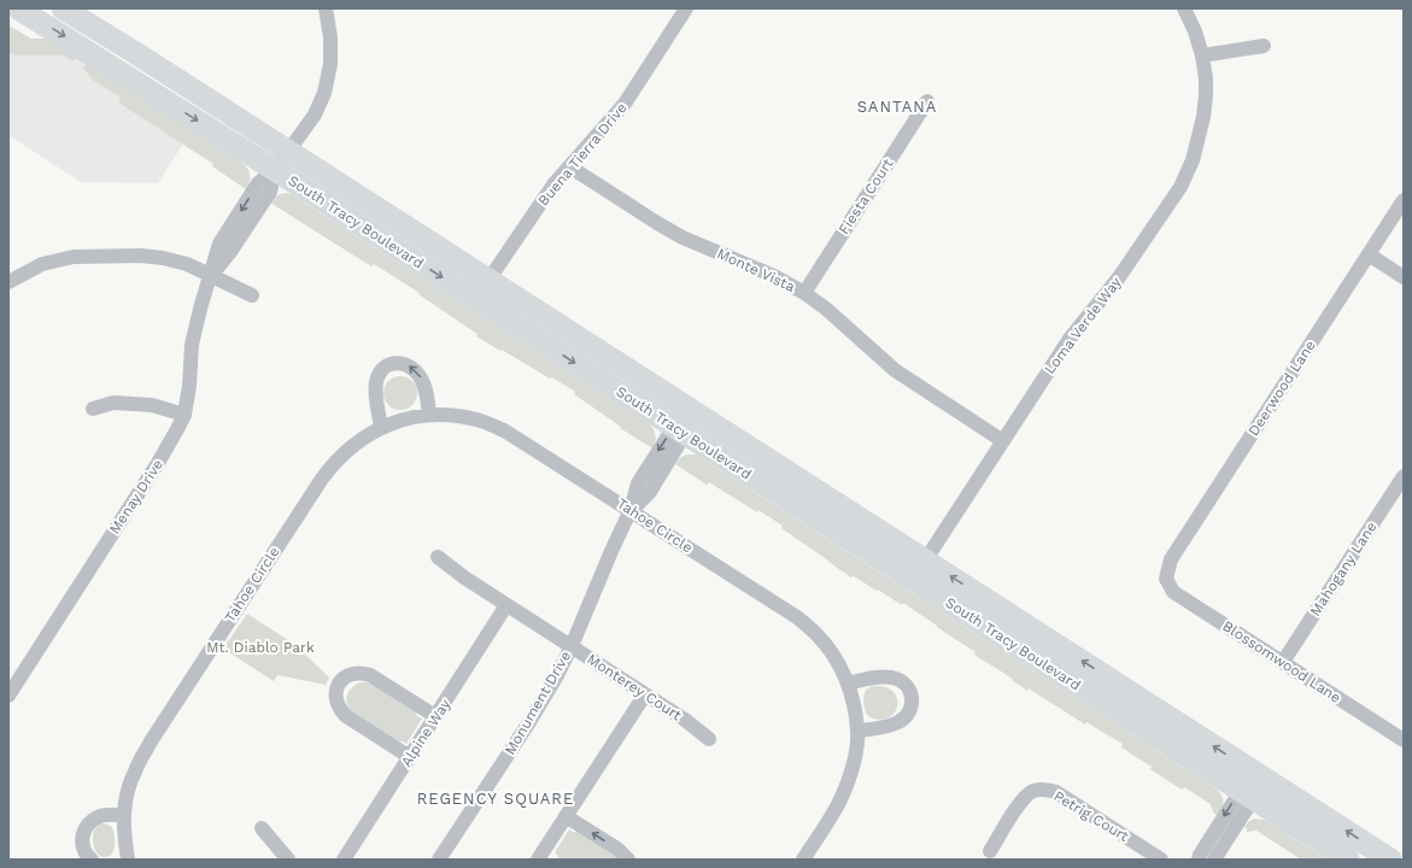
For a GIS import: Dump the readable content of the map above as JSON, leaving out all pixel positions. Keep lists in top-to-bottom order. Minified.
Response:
{"streets":{"main road":["South Tracy Boulevard"],"street":["Buena Tierra Drive","Fiesta Court","Monte Vista","Loma Verde Way","Deerwood Lane","Menay Drive","Tahoe Circle","Mahogany Lane","Blossomwood Lane","Monterey Court","Monument Drive","Alpine Way","Petrig Court"]},"crossings":[["Buena Tierra Drive","South Tracy Boulevard"],["Buena Tierra Drive","Monte Vista"],["Fiesta Court","Monte Vista"],["South Tracy Boulevard","Loma Verde Way"],["South Tracy Boulevard","Menay Drive"],["South Tracy Boulevard","Monument Drive"],["Monte Vista","Loma Verde Way"],["Deerwood Lane","Blossomwood Lane"],["Tahoe Circle","Monument Drive"],["Mahogany Lane","Blossomwood Lane"],["Monterey Court","Monument Drive"],["Monterey Court","Alpine Way"]],"districts":["SANTANA","REGENCY SQUARE"],"parks":["Mt. Diablo Park"]}
